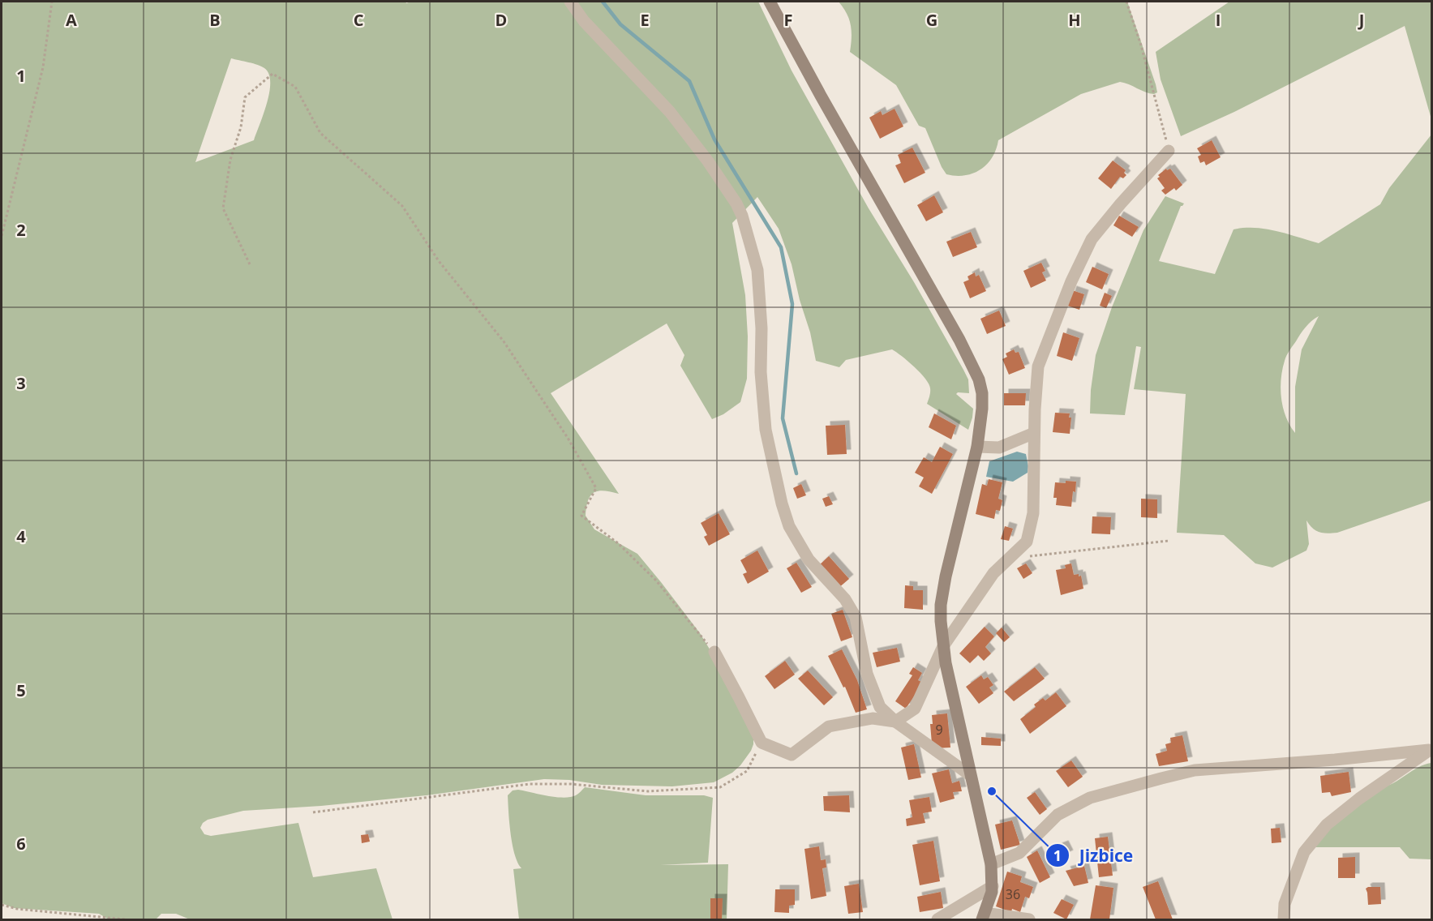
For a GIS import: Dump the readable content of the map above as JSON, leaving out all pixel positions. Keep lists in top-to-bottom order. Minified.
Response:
{"places":["Jizbice"],"house_numbers":["9","36"],"grid":{"columns":["A","B","C","D","E","F","G","H","I","J"],"rows":["1","2","3","4","5","6"]}}
